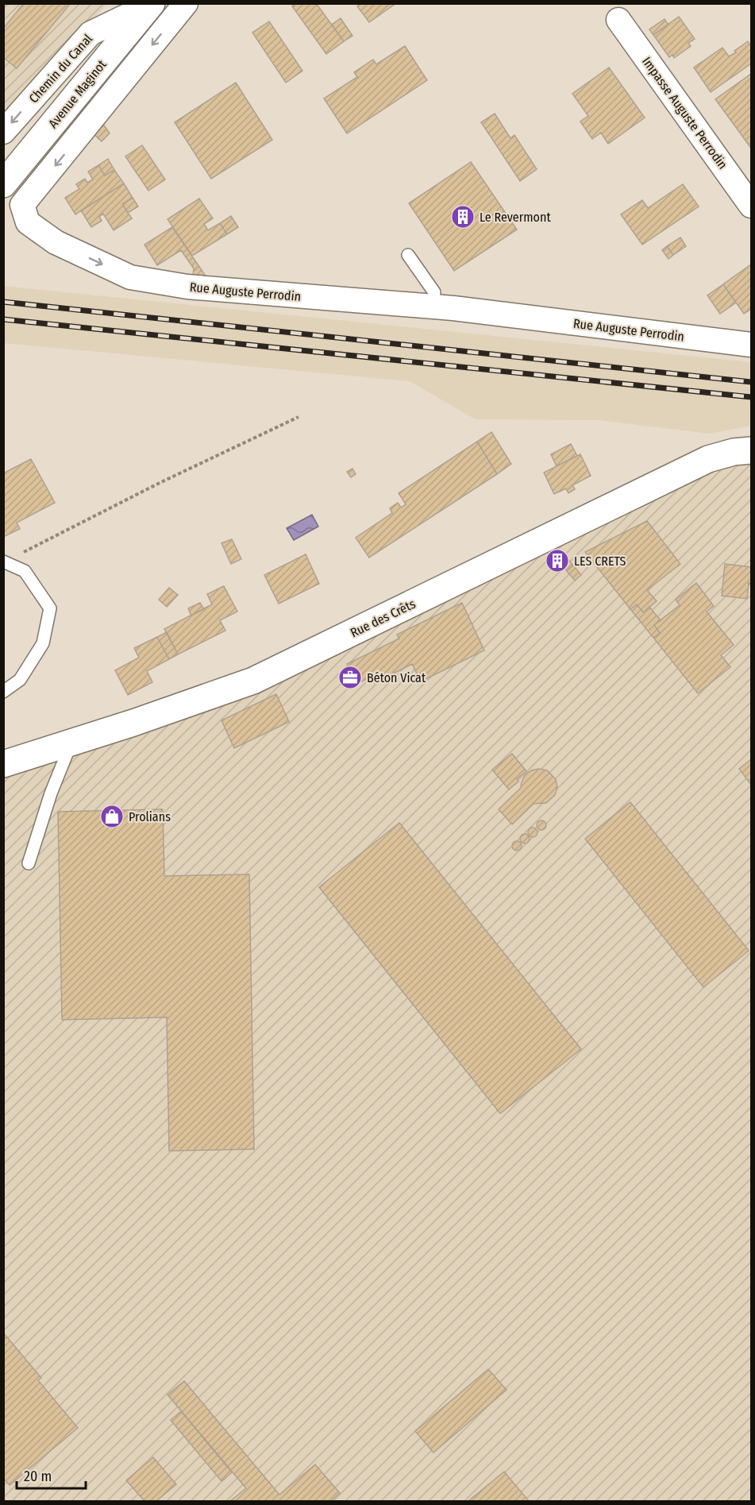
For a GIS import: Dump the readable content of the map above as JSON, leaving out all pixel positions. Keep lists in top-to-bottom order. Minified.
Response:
{"streets":{"street":["Chemin du Canal","Avenue Maginot","Impasse Auguste Perrodin","Rue Auguste Perrodin","Rue des Crêts"]},"crossings":[["Chemin du Canal","Avenue Maginot"]],"one_way":["Chemin du Canal"],"places":{"building":["Le Revermont","LES CRETS"],"office":["Béton Vicat"],"shop":["Prolians"]},"scale_bar":"20 m"}
